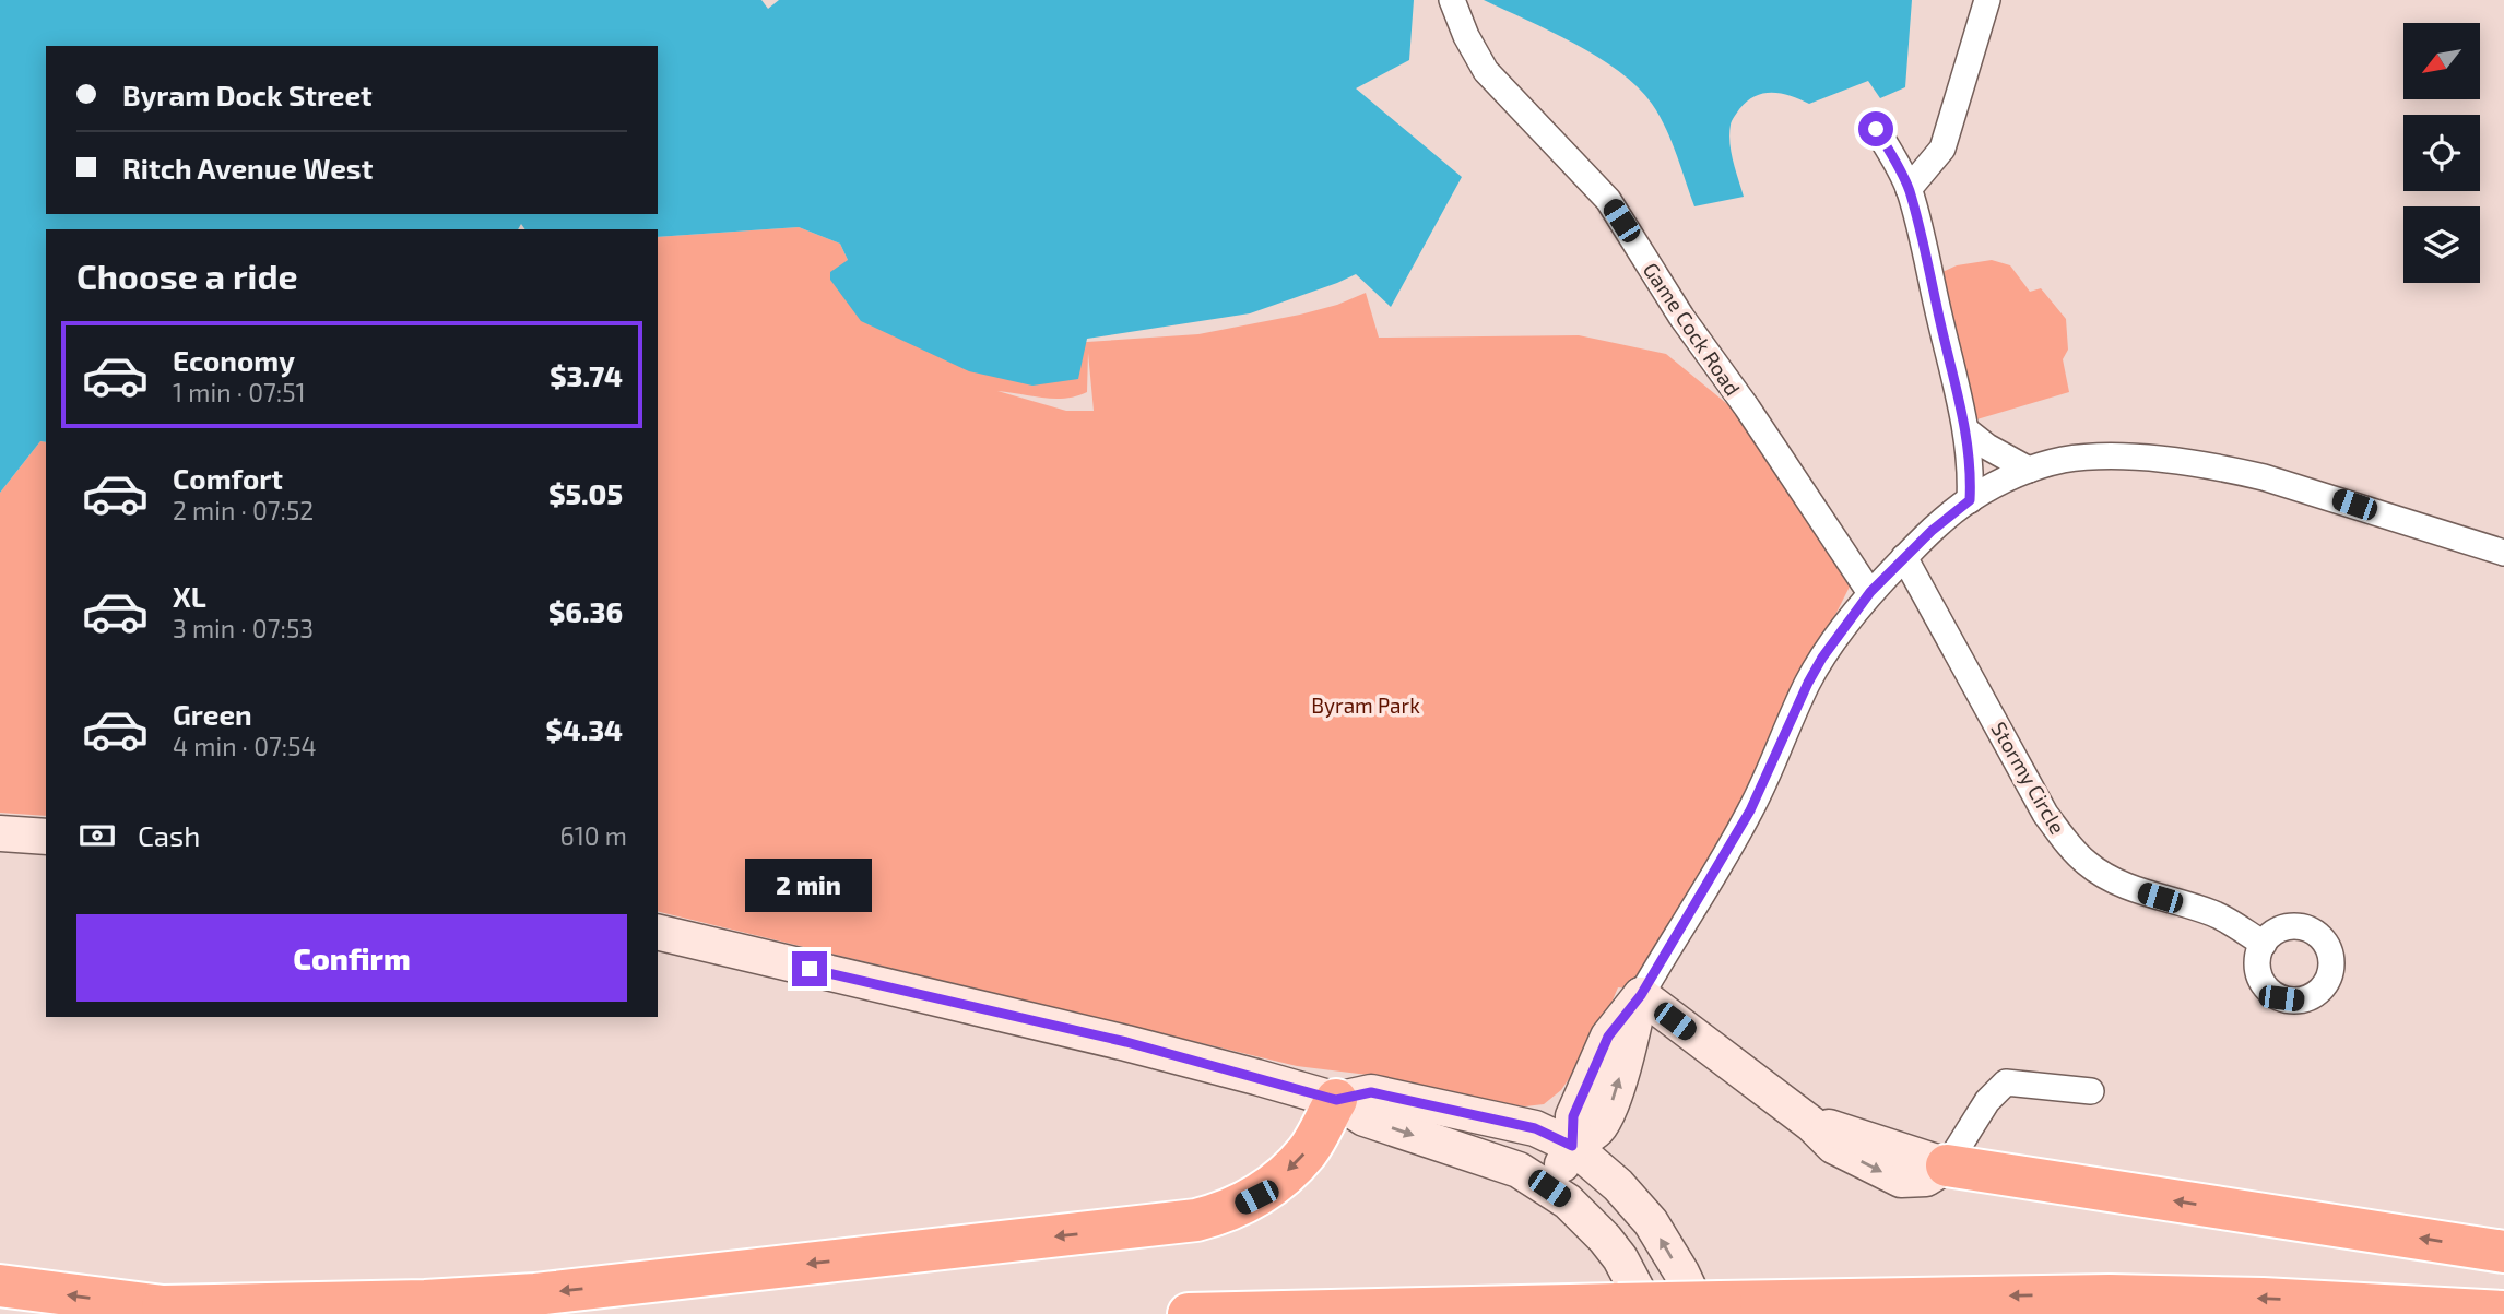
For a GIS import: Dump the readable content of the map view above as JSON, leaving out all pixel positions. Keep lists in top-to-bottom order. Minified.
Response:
{"streets":{"street":["Game Cock Road","Stormy Circle"]},"parks":["Byram Park"],"north":"bottom left","page":{"banner":["Byram Dock Street","Ritch Avenue West"],"heading":"Choose a ride","list":[{"name":"Economy","note":"1 min · 07:51","value":"$3.74"},{"name":"Comfort","note":"2 min · 07:52","value":"$5.05"},{"name":"XL","note":"3 min · 07:53","value":"$6.36"},{"name":"Green","note":"4 min · 07:54","value":"$4.34"}],"pay":["Cash","610 m"],"bubble":"2 min","buttons":"Confirm"}}
